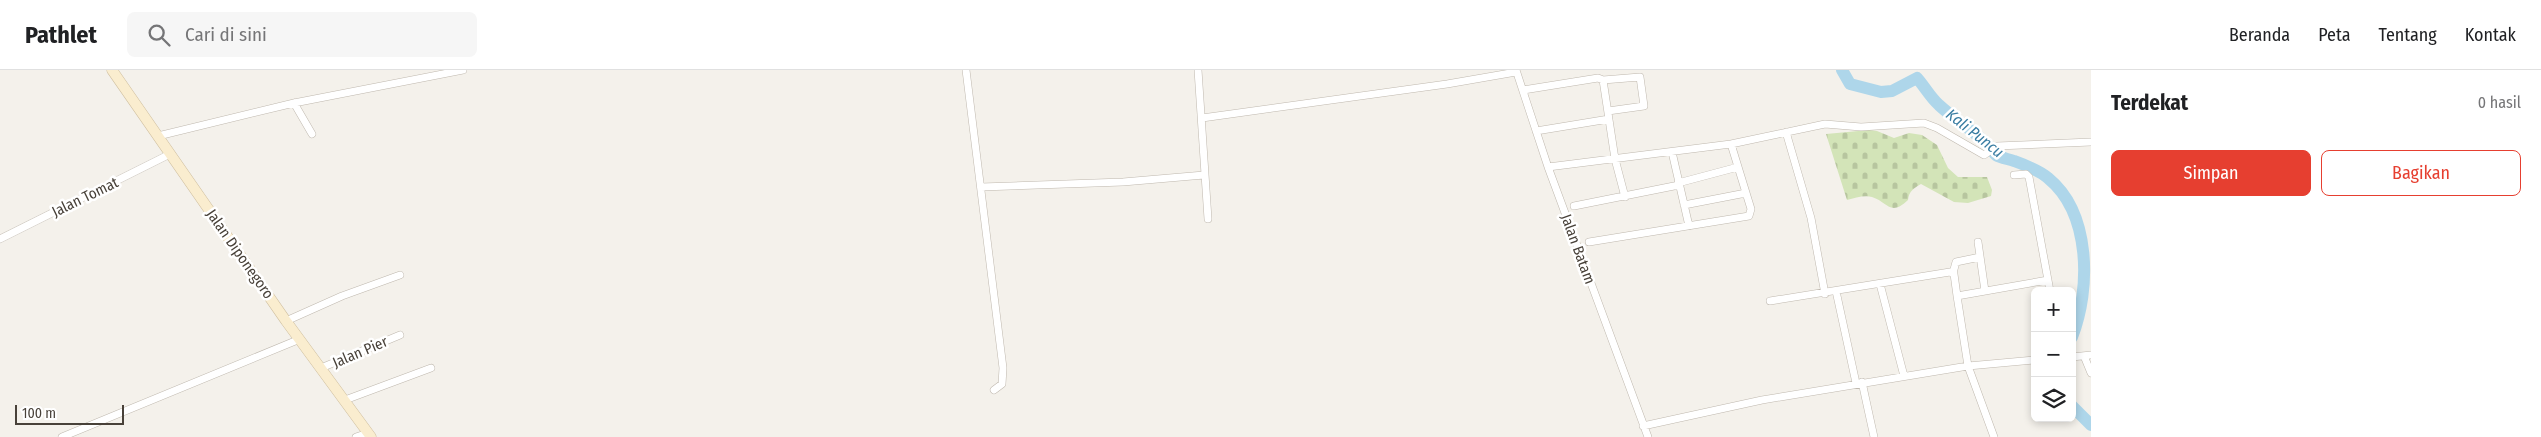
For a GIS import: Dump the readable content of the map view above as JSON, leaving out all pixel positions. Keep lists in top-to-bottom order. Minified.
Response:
{"streets":{"main road":["Jalan Diponegoro"],"street":["Jalan Tomat","Jalan Batam","Jalan Pier"]},"crossings":[["Jalan Tomat","Jalan Diponegoro"],["Jalan Diponegoro","Jalan Pier"]],"water":["Kali Puncu"],"scale_bar":"100 m","page":{"header":"Pathlet","search":"Cari di sini","nav":["Beranda","Peta","Tentang","Kontak"],"heading":["Terdekat","0 hasil"],"buttons":["Simpan","Bagikan"],"map_buttons":["+","−"],"scale":"100 m"}}
